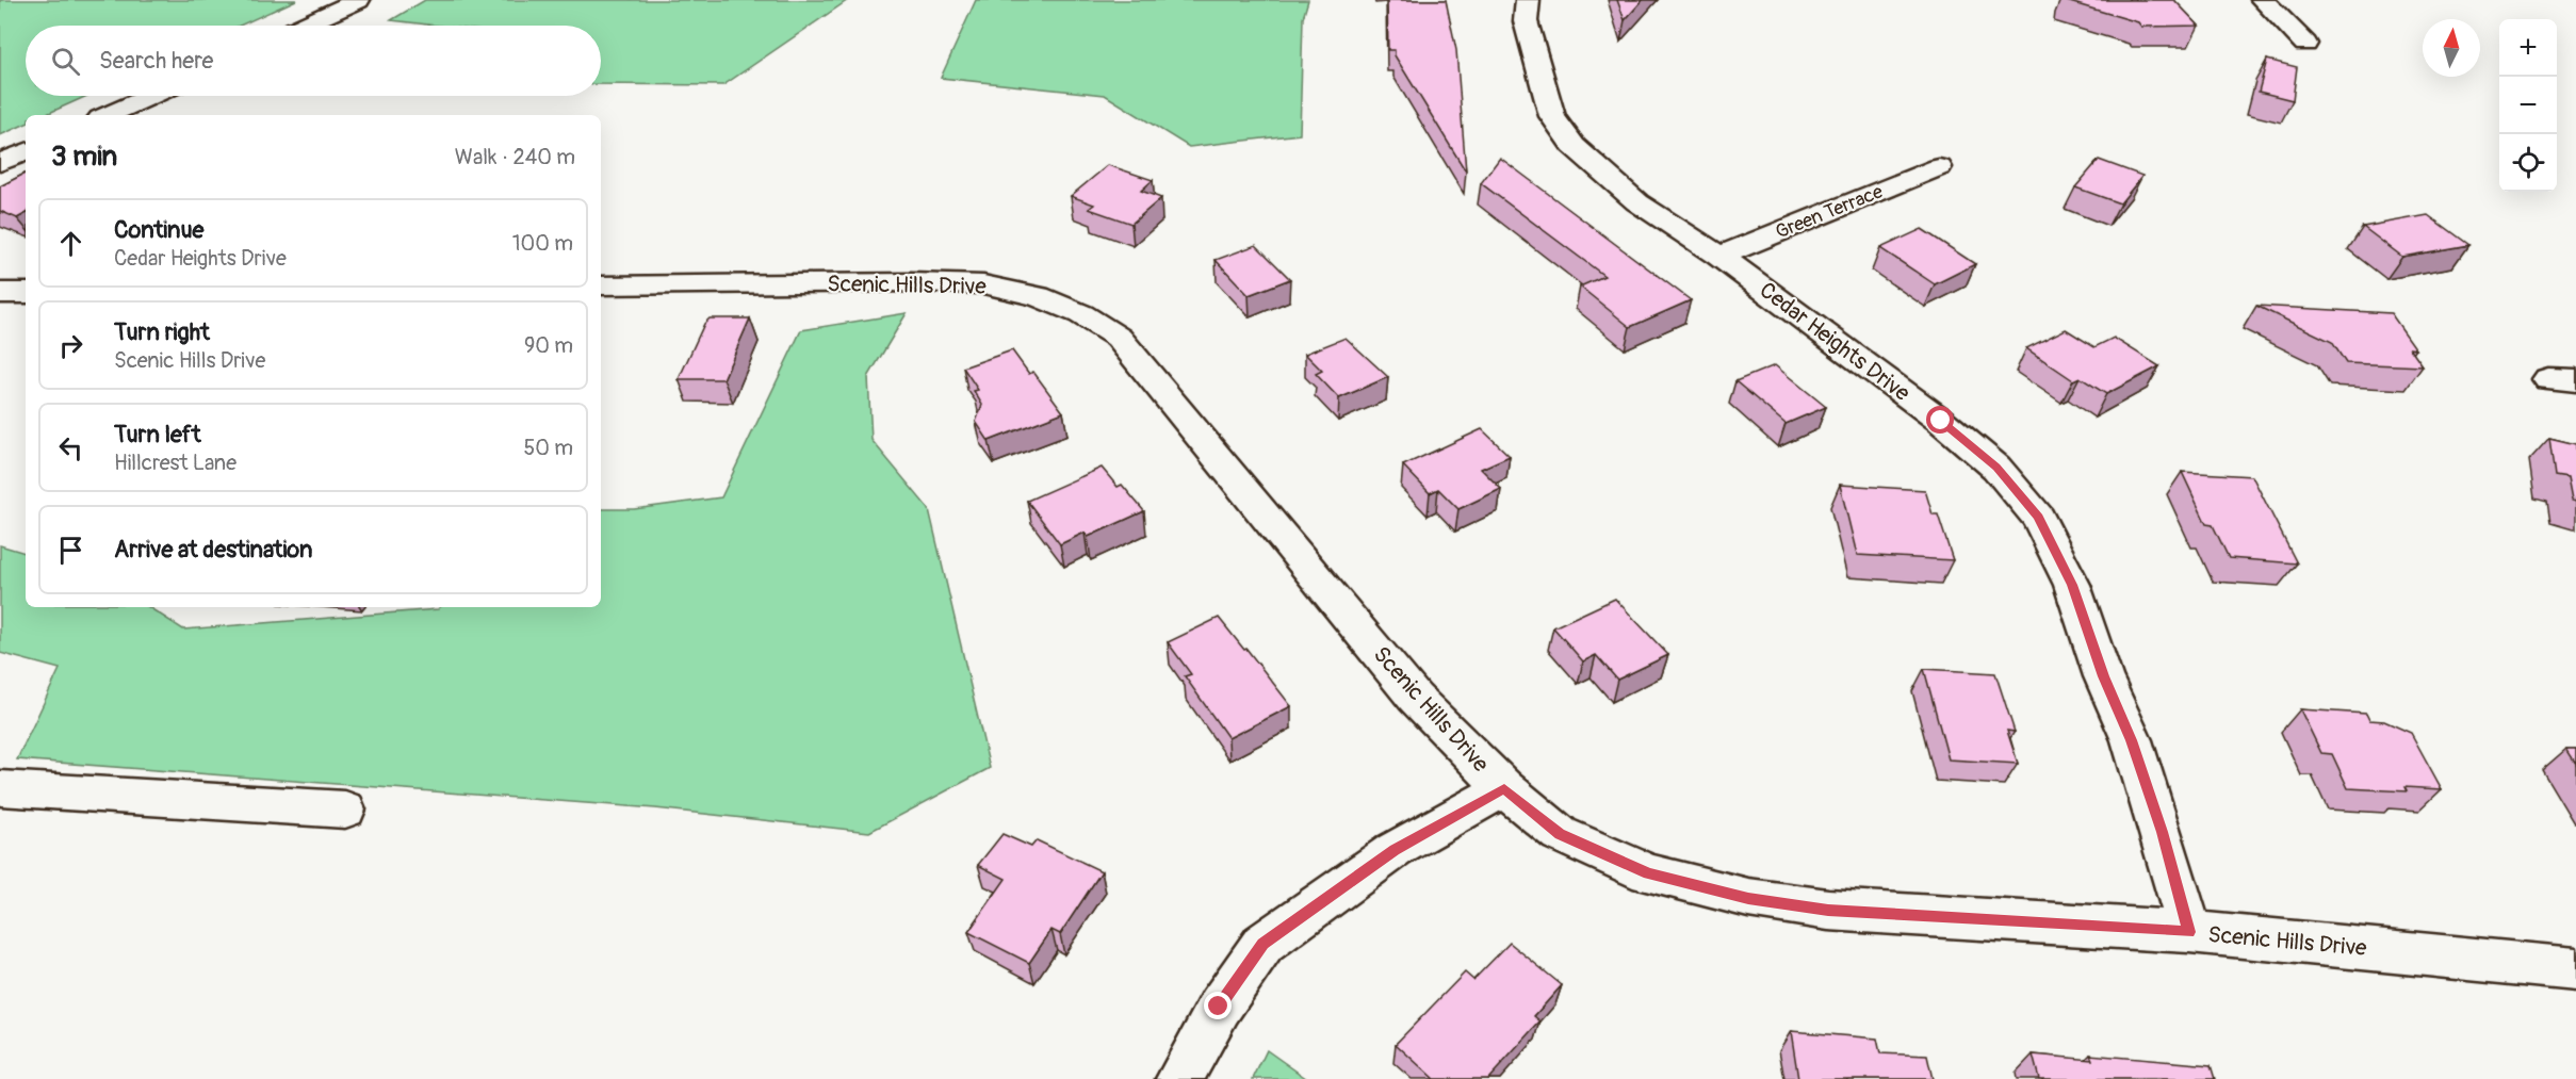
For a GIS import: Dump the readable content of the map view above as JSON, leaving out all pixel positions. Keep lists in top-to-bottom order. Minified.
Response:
{"streets":{"street":["Green Terrace","Scenic Hills Drive","Cedar Heights Drive"]},"crossings":[["Green Terrace","Cedar Heights Drive"],["Scenic Hills Drive","Cedar Heights Drive"]],"north":"top","page":{"map_buttons":["+","−"],"search":"Search here","heading":["3 min","Walk · 240 m"],"list":[["Continue","Cedar Heights Drive","100 m"],["Turn right","Scenic Hills Drive","90 m"],["Turn left","Hillcrest Lane","50 m"],"Arrive at destination"]}}
